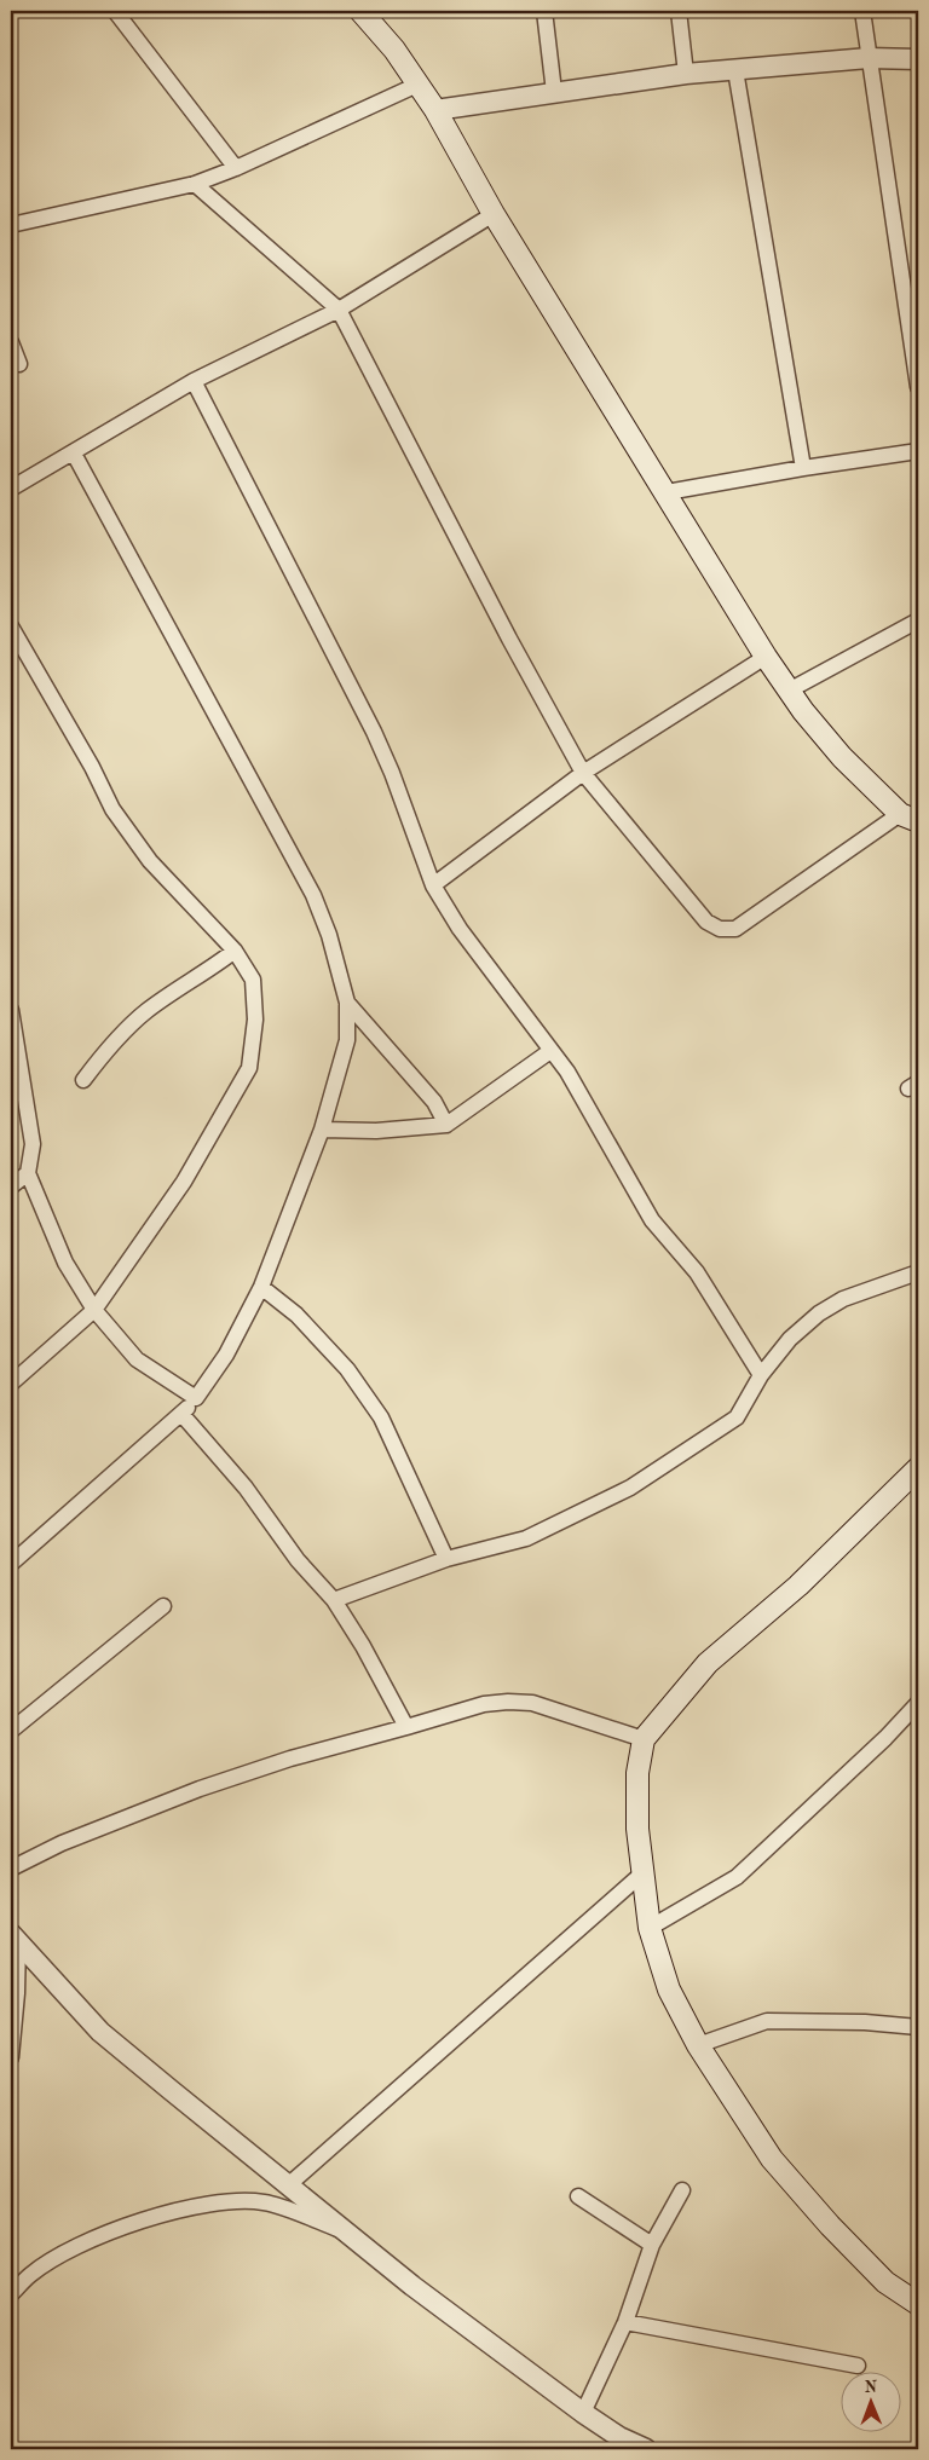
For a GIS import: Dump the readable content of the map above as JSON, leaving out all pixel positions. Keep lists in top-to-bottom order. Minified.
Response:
{"north":"top"}
